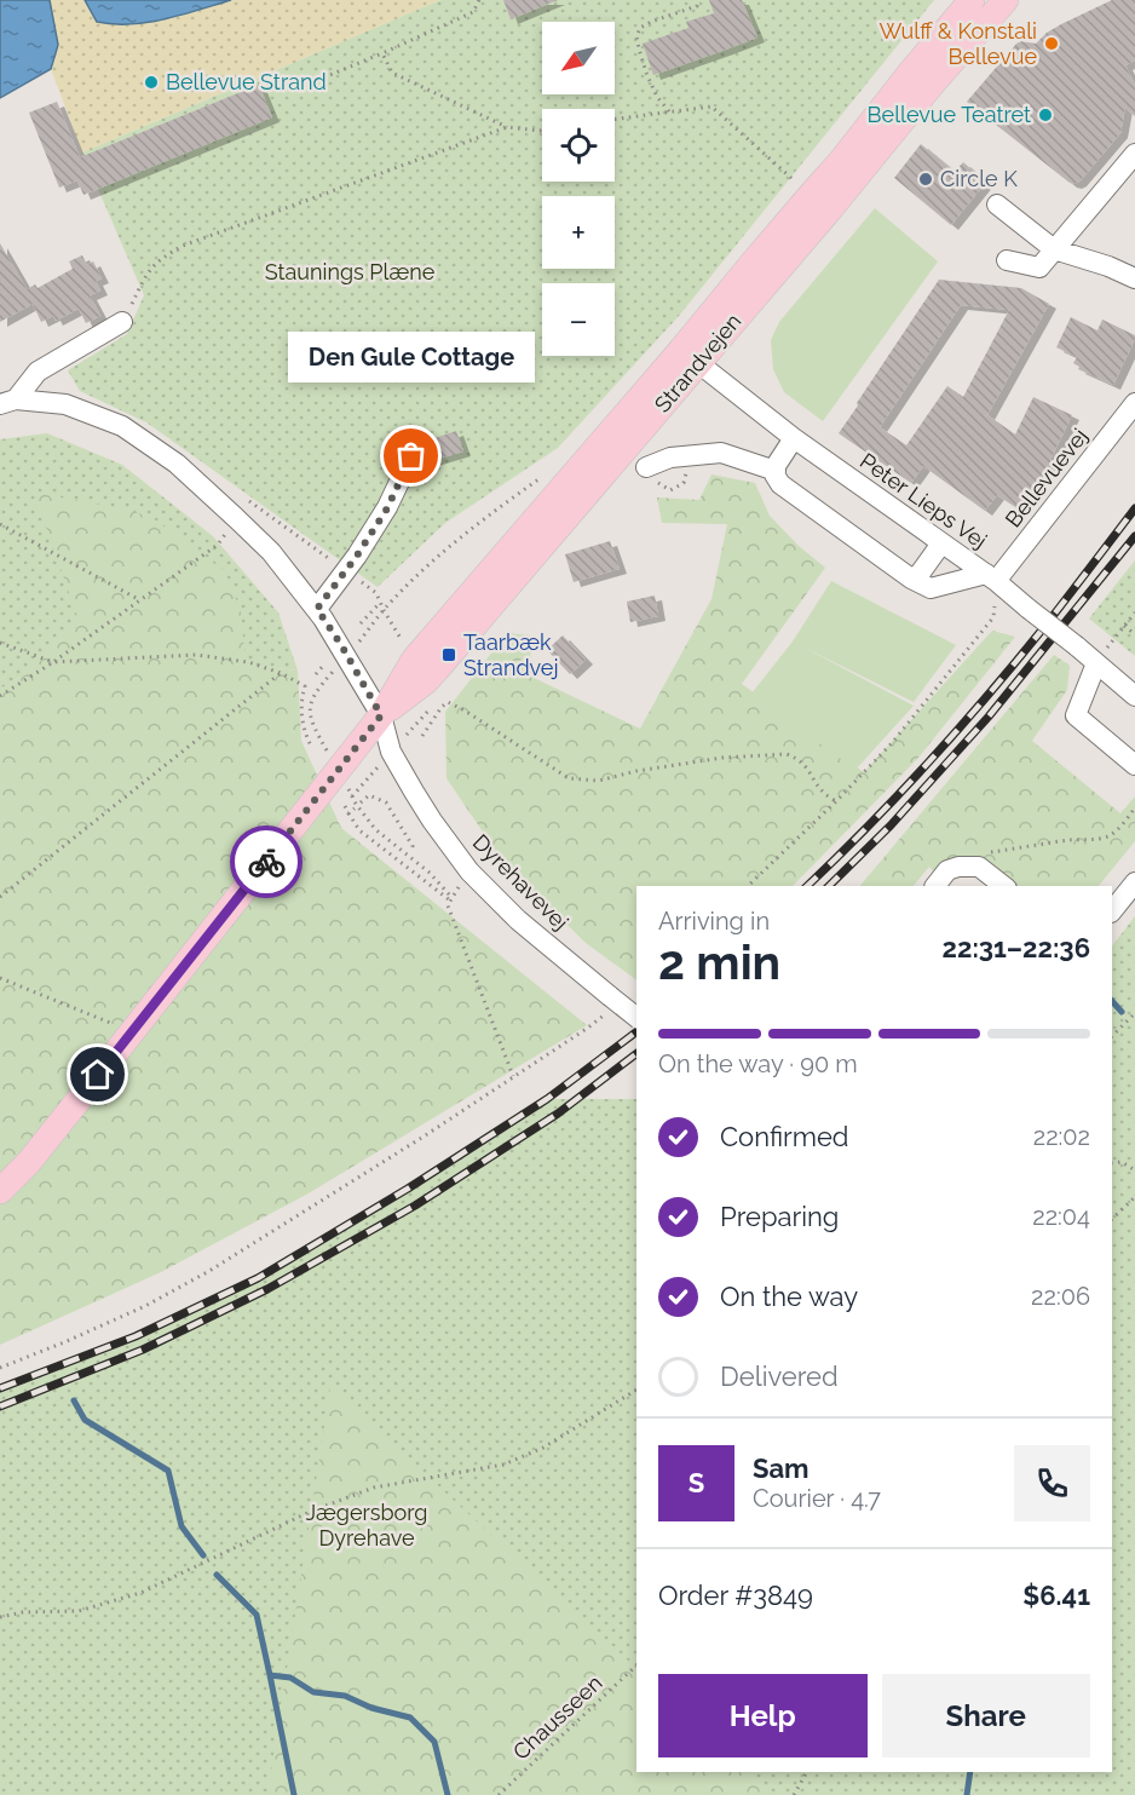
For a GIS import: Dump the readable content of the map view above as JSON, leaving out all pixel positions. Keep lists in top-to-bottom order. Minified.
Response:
{"streets":{"main road":["Strandvejen"],"street":["Bellevuevej","Peter Lieps Vej","Dyrehavevej"],"path":["Chausseen"]},"crossings":[["Strandvejen","Peter Lieps Vej"],["Strandvejen","Dyrehavevej"],["Bellevuevej","Peter Lieps Vej"]],"parks":["Staunings Plæne","Jægersborg Dyrehave"],"places":{"other":["Wulff & Konstali Bellevue","Bellevue Strand","Bellevue Teatret","Circle K","Den Gule Cottage"],"transit":["Taarbæk Strandvej"]},"north":"bottom left","page":{"map_buttons":["+","−"],"bubble":"Den Gule Cottage","heading":["2 min","Arriving in","22:31–22:36"],"panel":["Sam","Courier · 4.7","Order #3849","$6.41"],"bar":"On the way · 90 m","list":[["Confirmed","22:02"],["Preparing","22:04"],["On the way","22:06"],"Delivered"],"round":"S","buttons":["Help","Share"]}}
